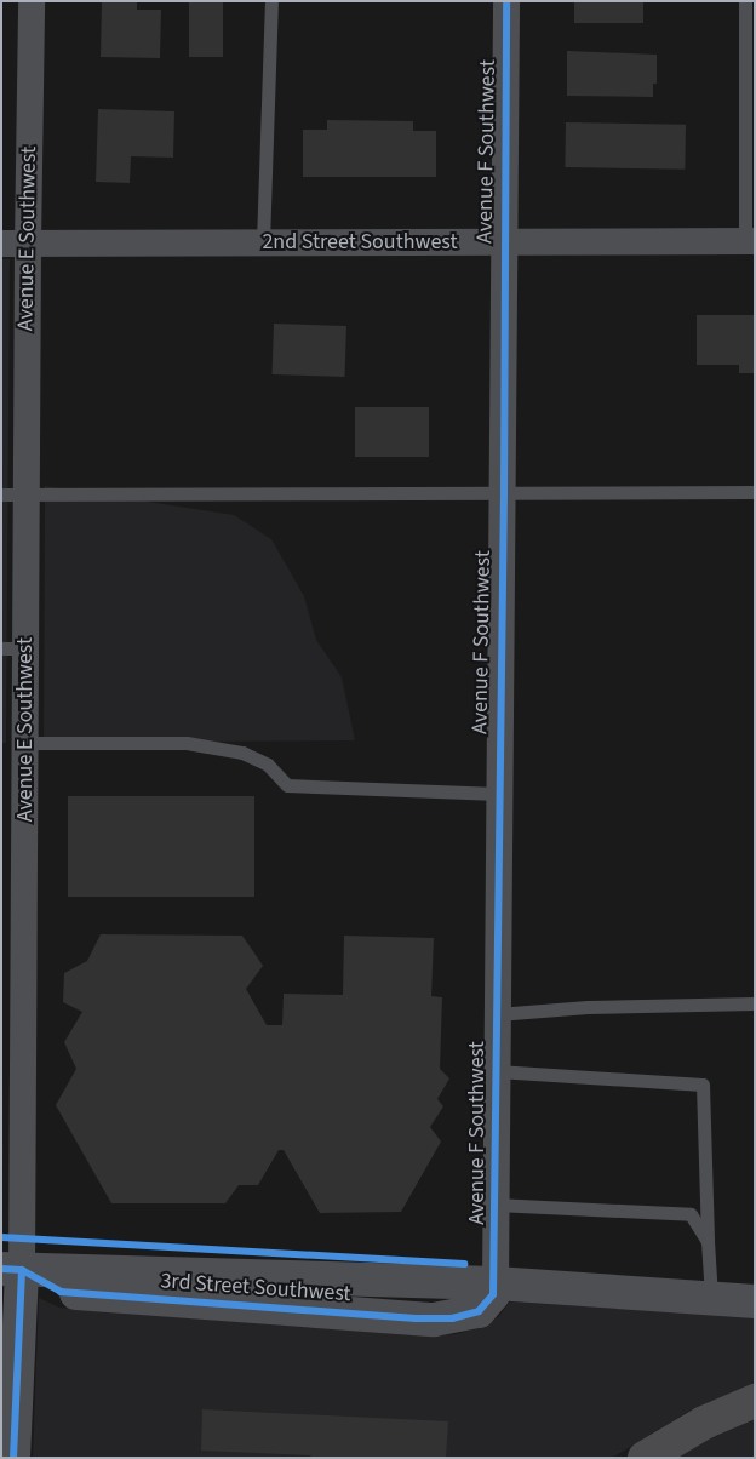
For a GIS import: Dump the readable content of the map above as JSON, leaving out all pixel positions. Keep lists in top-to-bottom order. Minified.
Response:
{"streets":{"street":["Avenue F Southwest","Avenue E Southwest","2nd Street Southwest","3rd Street Southwest"]},"crossings":[["Avenue F Southwest","2nd Street Southwest"],["Avenue F Southwest","3rd Street Southwest"],["Avenue E Southwest","2nd Street Southwest"],["Avenue E Southwest","3rd Street Southwest"]]}
